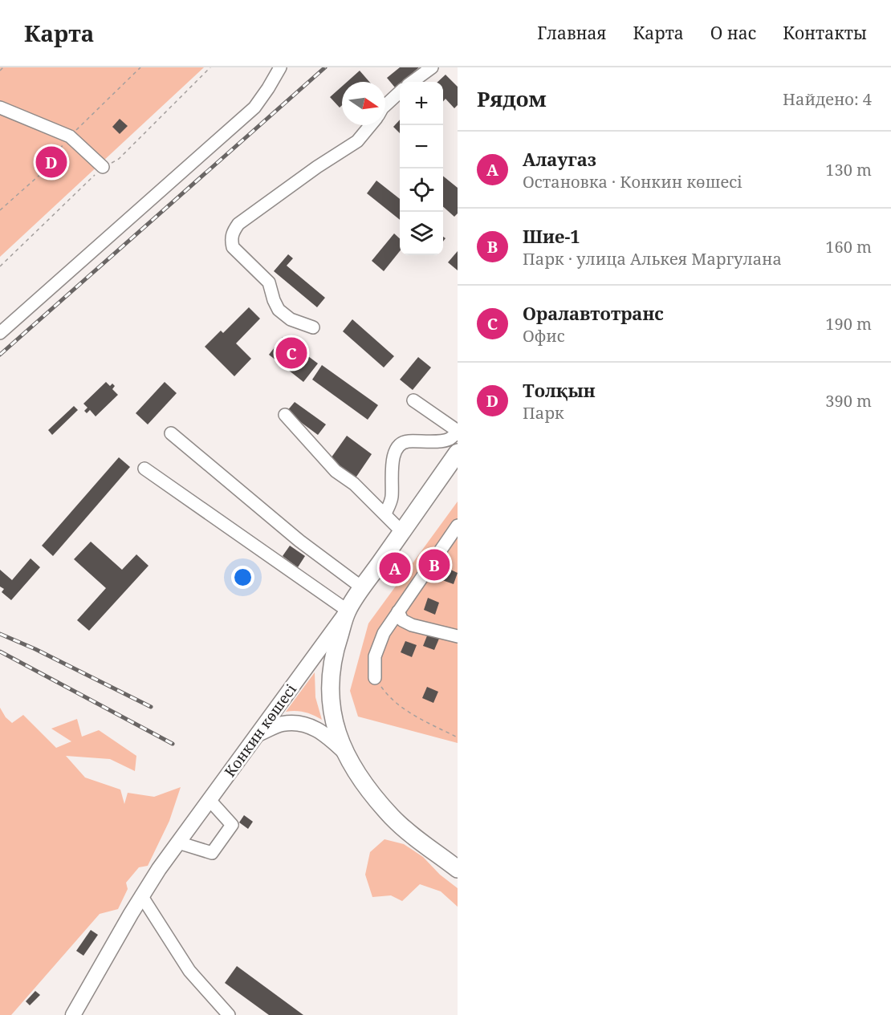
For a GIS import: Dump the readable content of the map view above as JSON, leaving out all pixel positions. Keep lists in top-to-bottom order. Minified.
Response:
{"streets":{"highway":["Конкин көшесі"]},"north":"right","page":{"header":"Карта","nav":["Главная","Карта","О нас","Контакты"],"heading":["Рядом","Найдено: 4"],"map_buttons":["+","−"],"list":[{"mark":"A","name":"Алаугаз","note":"Остановка · Конкин көшесі","value":"130 m"},{"mark":"B","name":"Шие-1","note":"Парк · улица Алькея Маргулана","value":"160 m"},{"mark":"C","name":"Оралавтотранс","note":"Офис","value":"190 m"},{"mark":"D","name":"Толқын","note":"Парк","value":"390 m"}],"pins":["D","C","B","A"]}}
